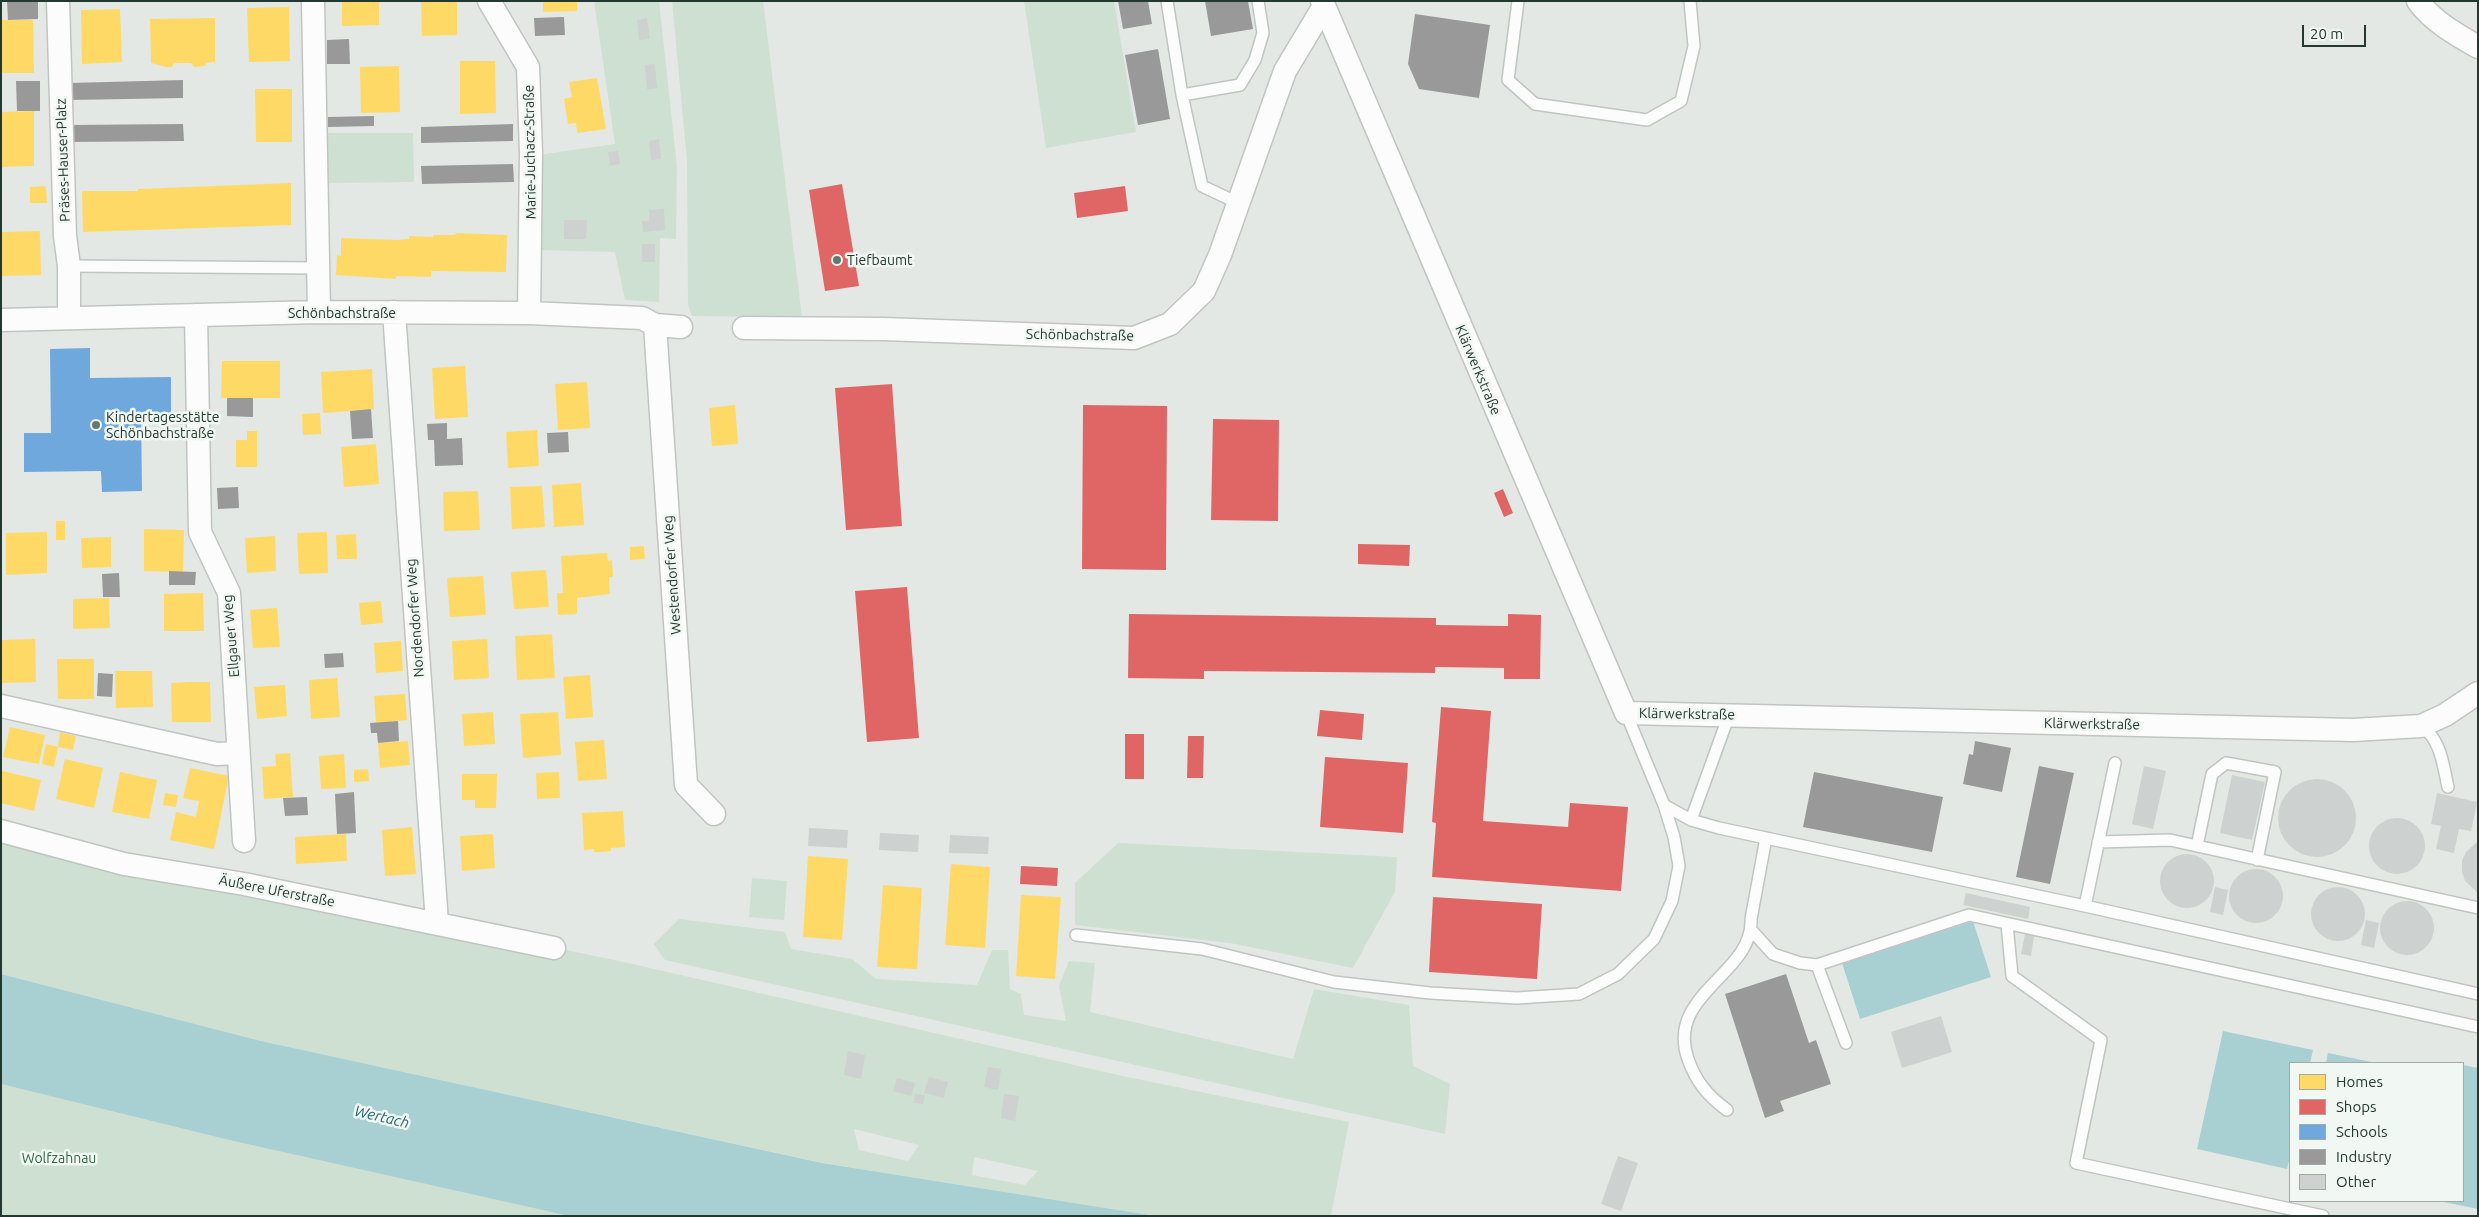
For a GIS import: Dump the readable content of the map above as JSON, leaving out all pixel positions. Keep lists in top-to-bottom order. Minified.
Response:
{"streets":{"street":["Marie-Juchacz-Straße","Präses-Hauser-Platz","Schönbachstraße","Klärwerkstraße","Westendorfer Weg","Nordendorfer Weg","Ellgauer Weg","Äußere Uferstraße"]},"crossings":[["Marie-Juchacz-Straße","Schönbachstraße"],["Präses-Hauser-Platz","Schönbachstraße"],["Schönbachstraße","Klärwerkstraße"],["Schönbachstraße","Westendorfer Weg"],["Schönbachstraße","Nordendorfer Weg"],["Schönbachstraße","Ellgauer Weg"],["Nordendorfer Weg","Äußere Uferstraße"]],"water":["Wertach"],"parks":["Wolfzahnau"],"places":["Tiefbaumt","Kindertagesstätte Schönbachstraße"],"legend":["Homes","Shops","Schools","Industry","Other"],"scale_bar":"20 m"}
